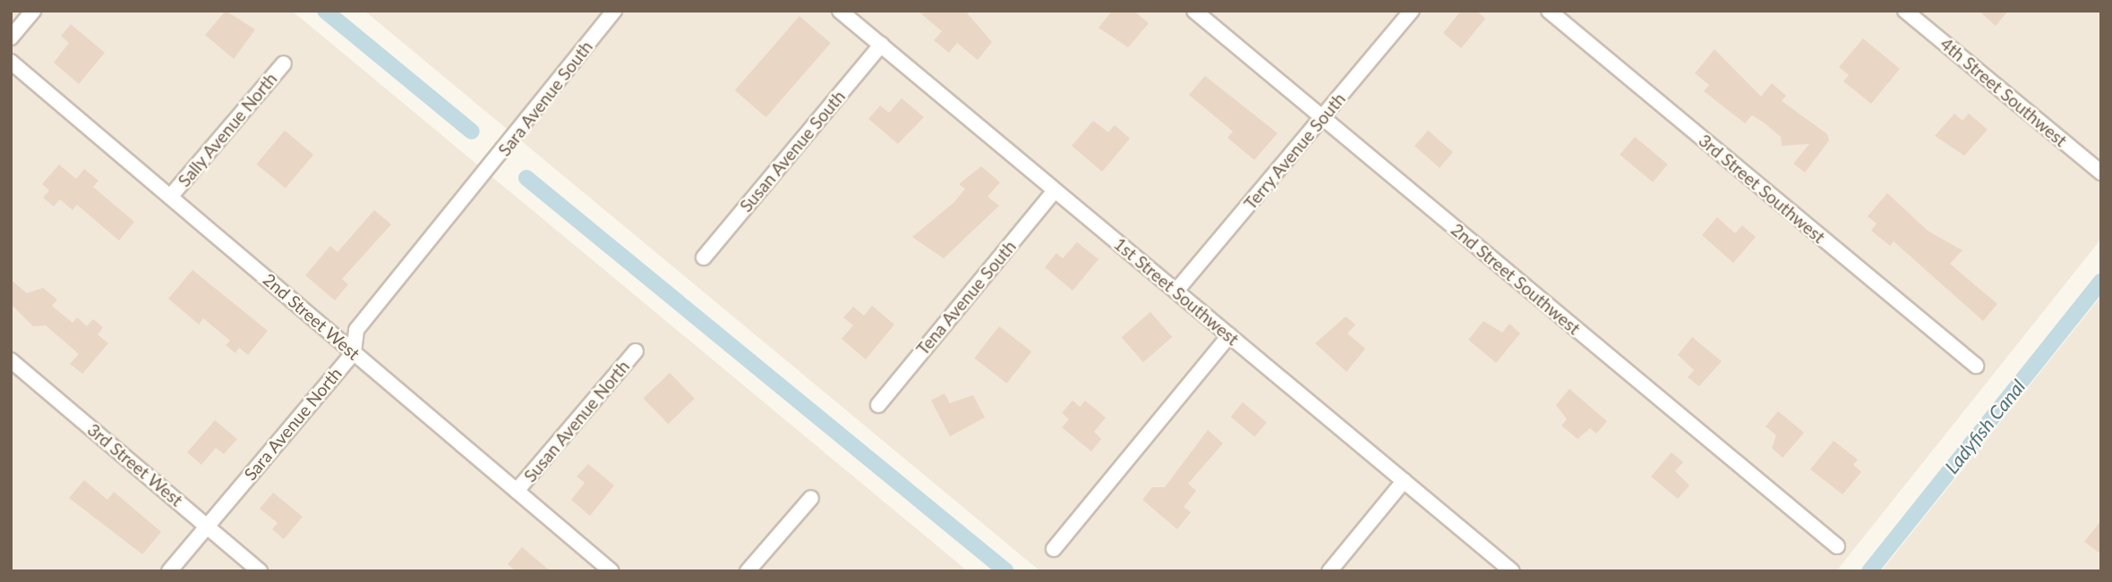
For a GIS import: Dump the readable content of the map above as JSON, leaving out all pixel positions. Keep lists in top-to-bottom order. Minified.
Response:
{"streets":{"street":["4th Street Southwest","Sara Avenue South","Sally Avenue North","Susan Avenue South","Terry Avenue South","3rd Street Southwest","2nd Street Southwest","1st Street Southwest","Tena Avenue South","2nd Street West","Susan Avenue North","Sara Avenue North","3rd Street West"]},"crossings":[["Sara Avenue South","Sara Avenue North"],["Sally Avenue North","2nd Street West"],["Susan Avenue South","1st Street Southwest"],["Terry Avenue South","2nd Street Southwest"],["Terry Avenue South","1st Street Southwest"],["1st Street Southwest","Tena Avenue South"],["2nd Street West","Susan Avenue North"],["2nd Street West","Sara Avenue North"],["Sara Avenue North","3rd Street West"]],"water":["Ladyfish Canal"]}
